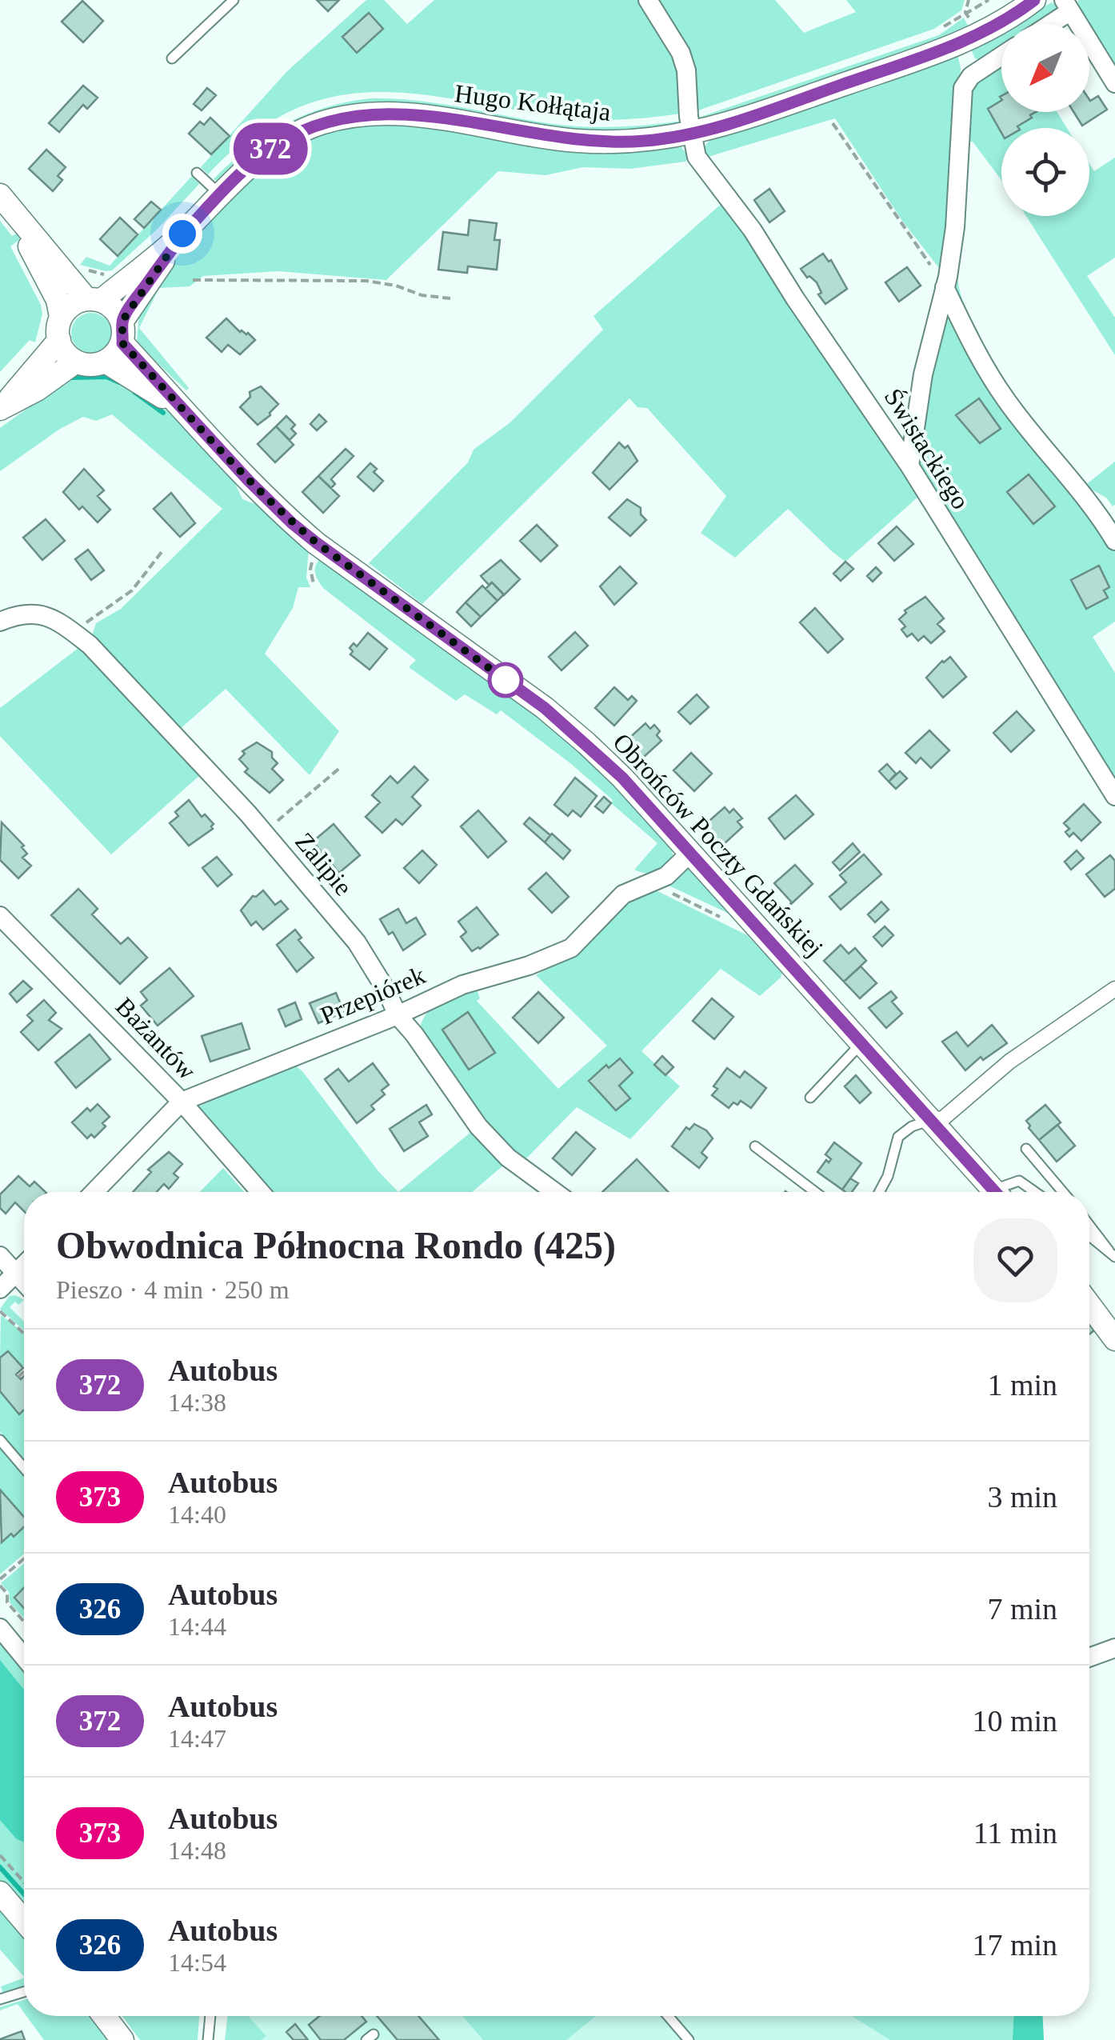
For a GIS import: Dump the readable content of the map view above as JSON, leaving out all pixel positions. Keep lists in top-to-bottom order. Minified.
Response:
{"streets":{"street":["Hugo Kołłątaja","Świstackiego","Obrońców Poczty Gdańskiej","Zalipie","Przepiórek","Bażantów"]},"crossings":[["Hugo Kołłątaja","Świstackiego"],["Hugo Kołłątaja","Obrońców Poczty Gdańskiej"],["Obrońców Poczty Gdańskiej","Przepiórek"],["Zalipie","Przepiórek"],["Przepiórek","Bażantów"]],"lines":["bus line 372"],"north":"bottom left","page":{"on_map":"372","heading":["Obwodnica Północna Rondo (425)","Pieszo · 4 min · 250 m"],"list":[{"mark":"372","name":"Autobus","note":"14:38","value":"1 min"},{"mark":"373","name":"Autobus","note":"14:40","value":"3 min"},{"mark":"326","name":"Autobus","note":"14:44","value":"7 min"},{"mark":"372","name":"Autobus","note":"14:47","value":"10 min"},{"mark":"373","name":"Autobus","note":"14:48","value":"11 min"},{"mark":"326","name":"Autobus","note":"14:54","value":"17 min"}]}}
